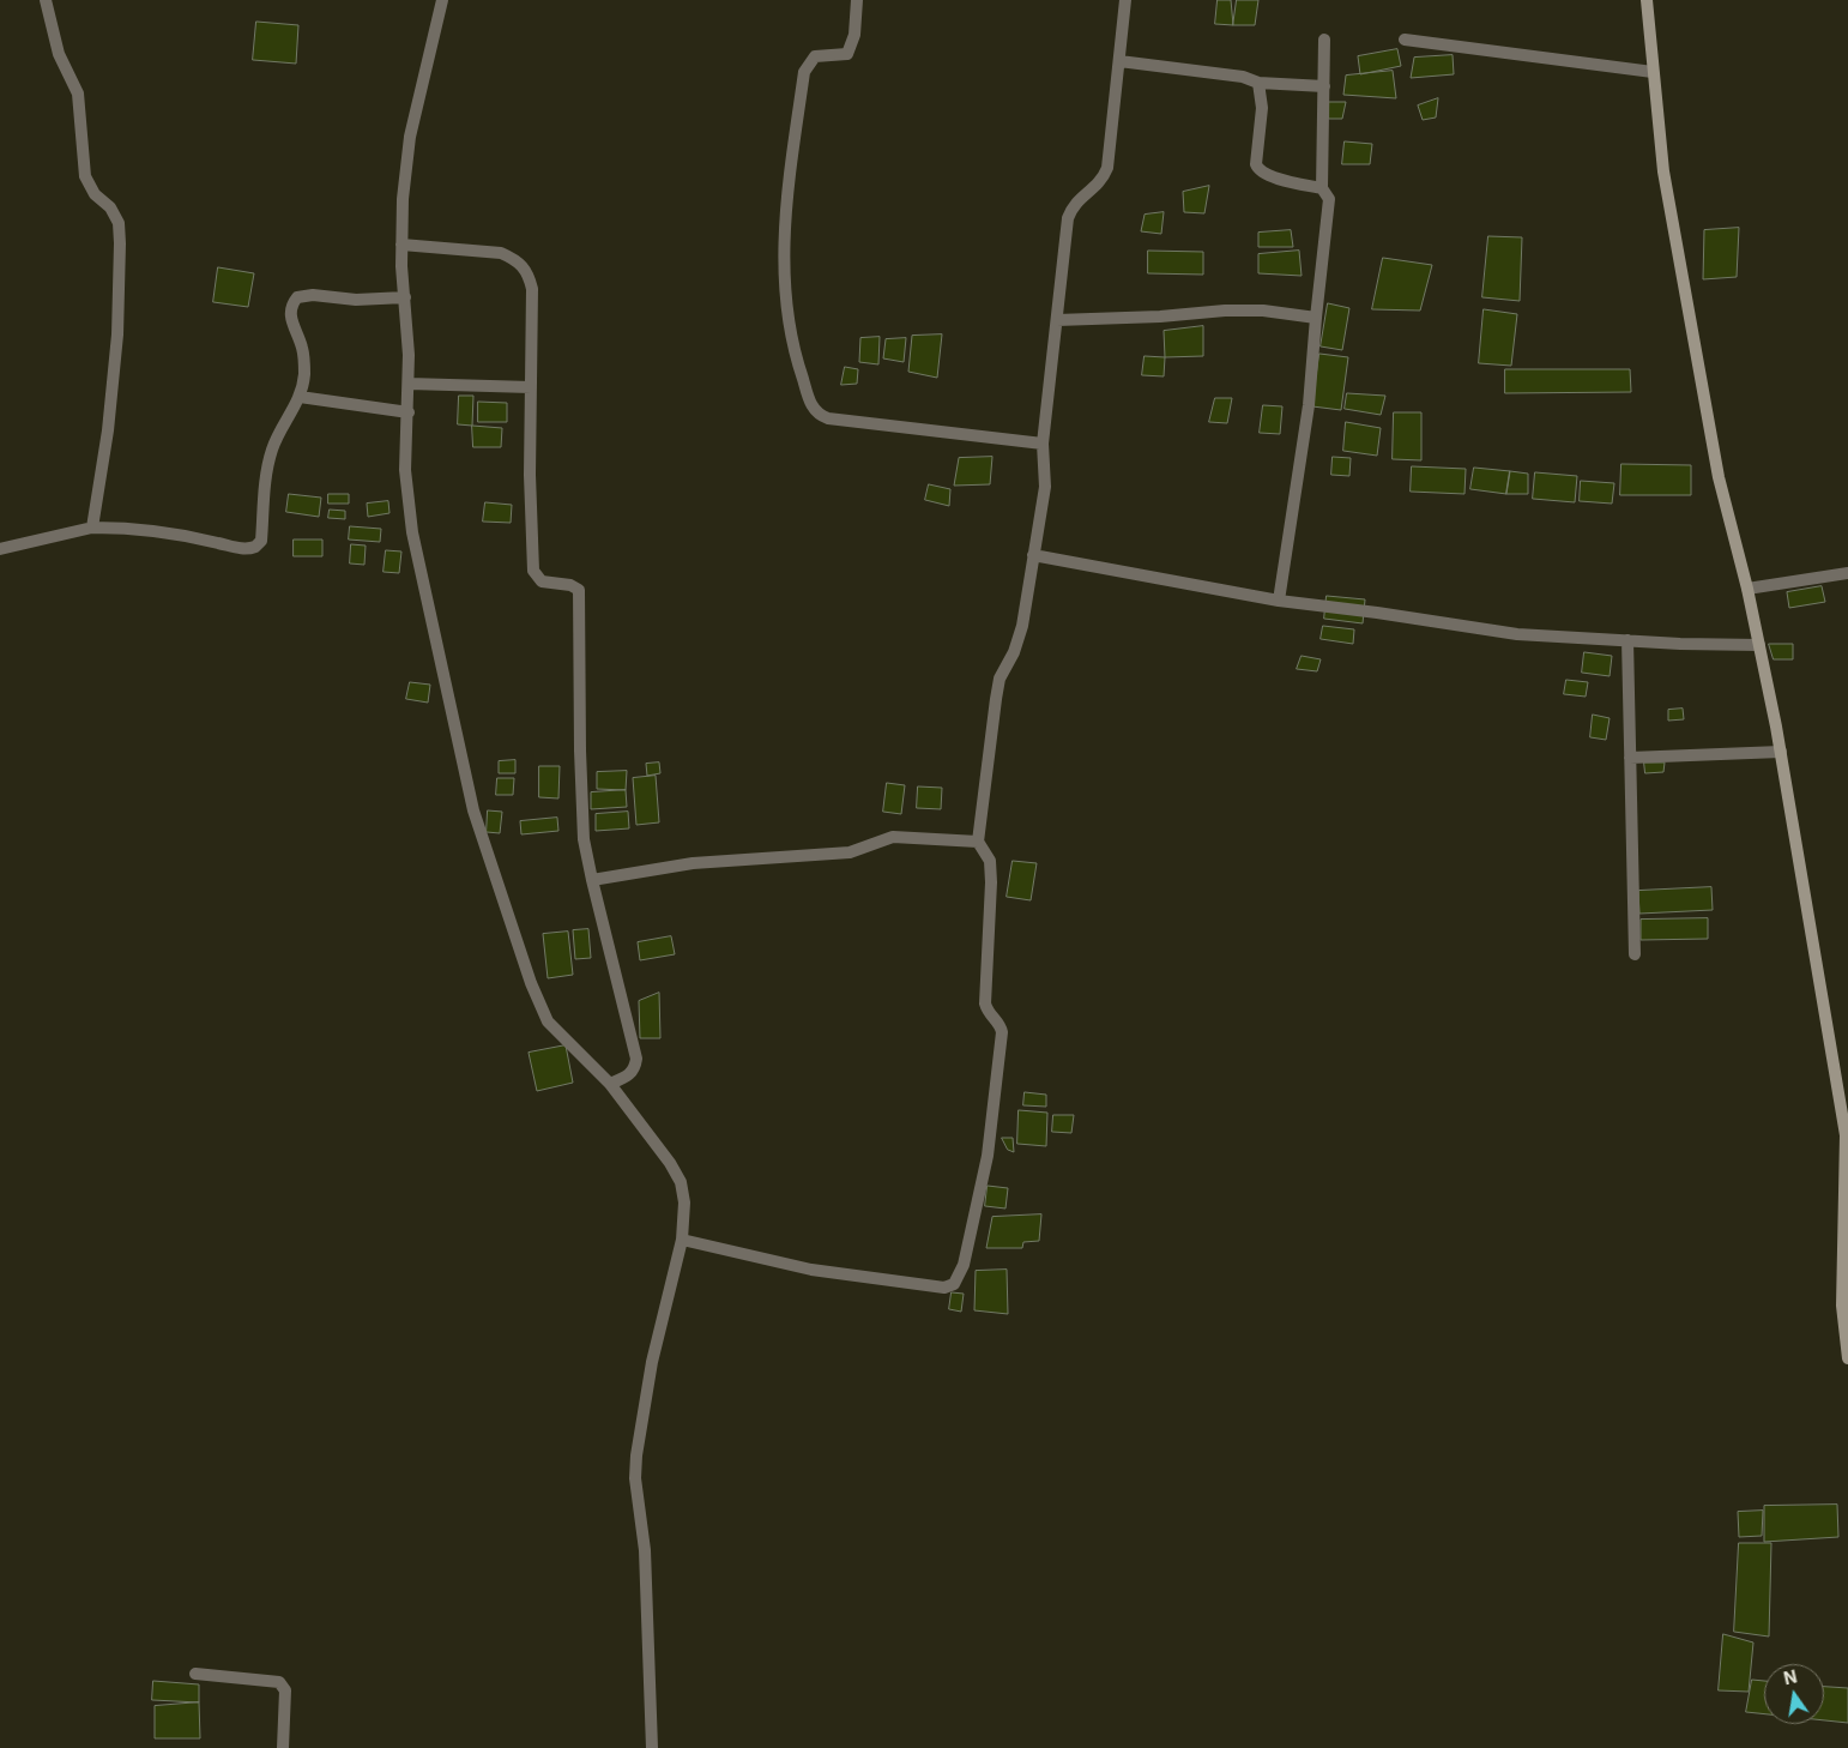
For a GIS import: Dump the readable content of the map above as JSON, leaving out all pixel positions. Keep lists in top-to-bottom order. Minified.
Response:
{"north":"top"}
